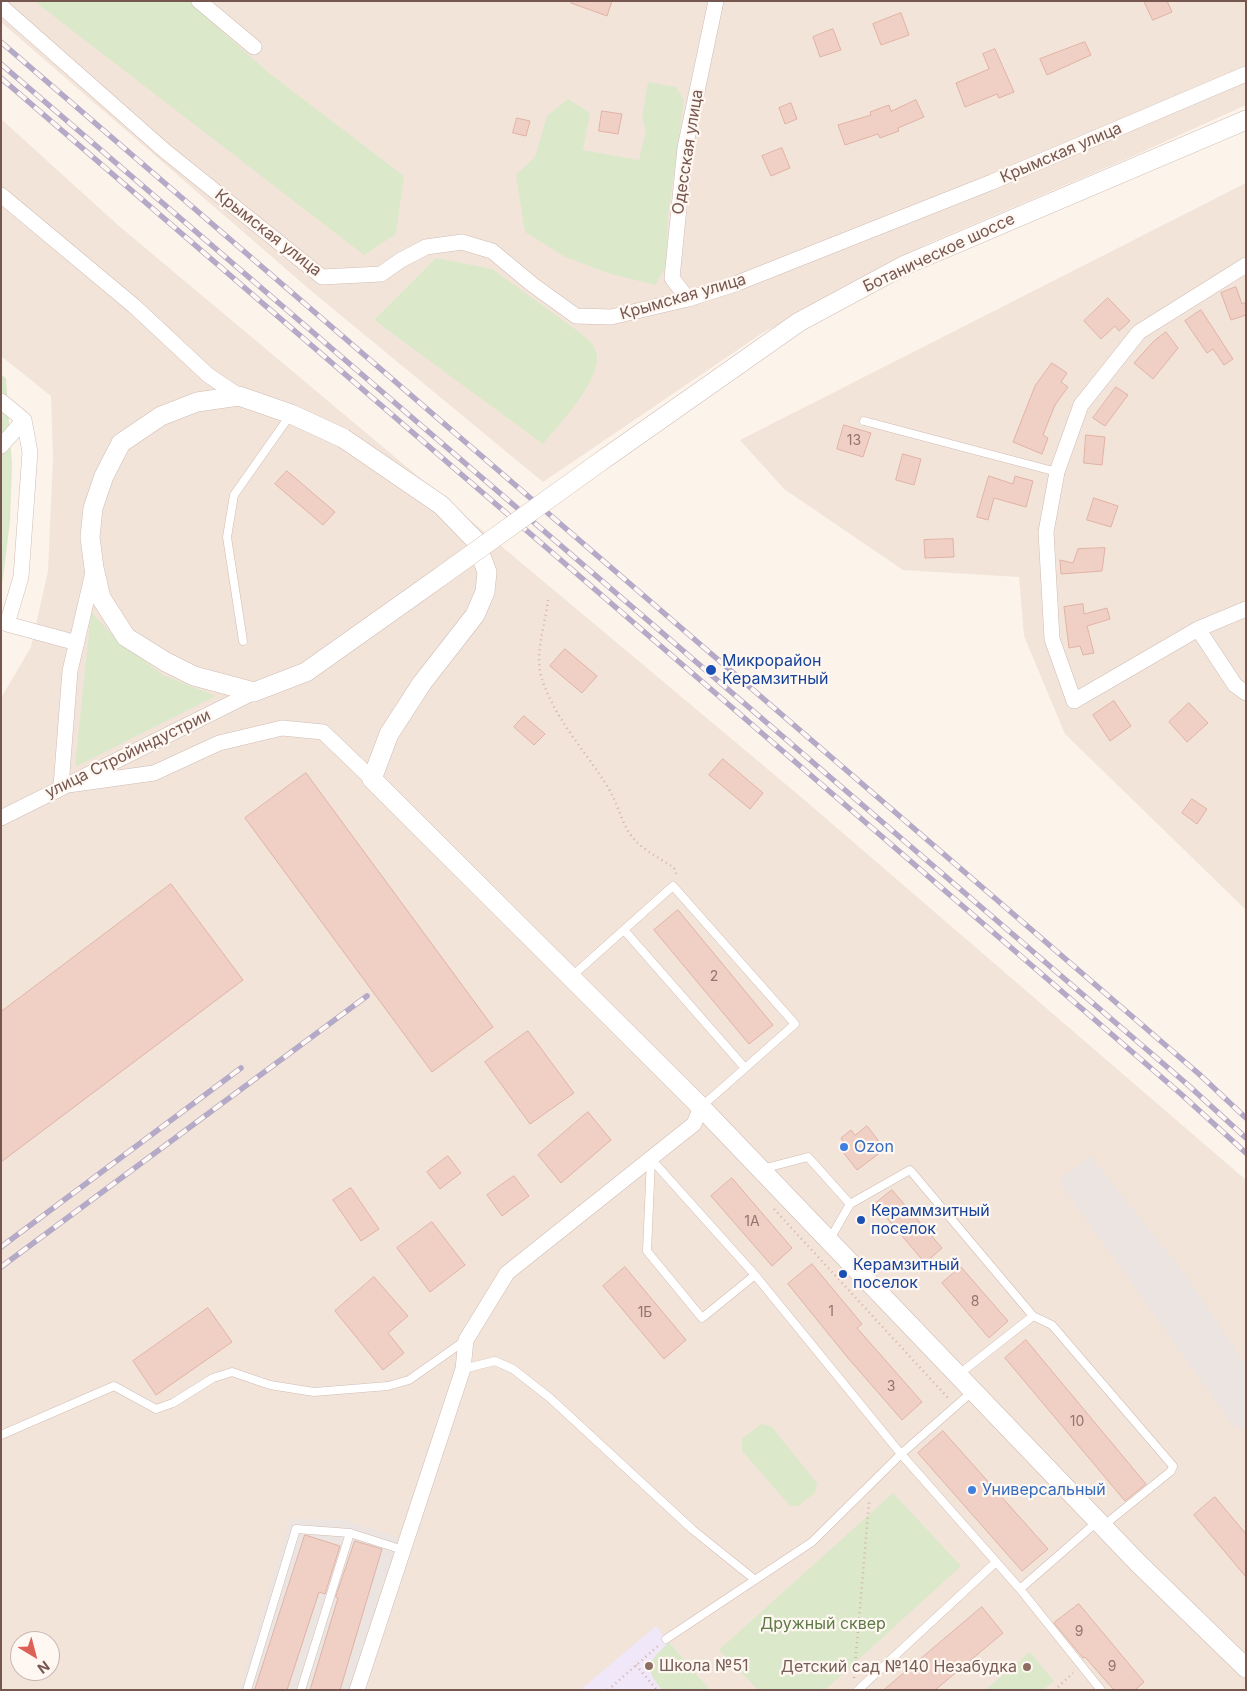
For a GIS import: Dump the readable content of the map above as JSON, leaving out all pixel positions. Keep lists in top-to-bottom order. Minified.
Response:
{"streets":{"street":["Одесская улица","Крымская улица","Ботаническое шоссе","улица Стройиндустрии"]},"crossings":[["Одесская улица","Крымская улица"],["Ботаническое шоссе","улица Стройиндустрии"]],"parks":["Дружный сквер"],"places":["Микрорайон Керамзитный","Ozon","Кераммзитный поселок","Керамзитный поселок","Универсальный","Школа №51","Детский сад №140 Незабудка"],"house_numbers":["13","2","1А","8","1","1Б","3","10","9","9"],"north":"bottom right"}
